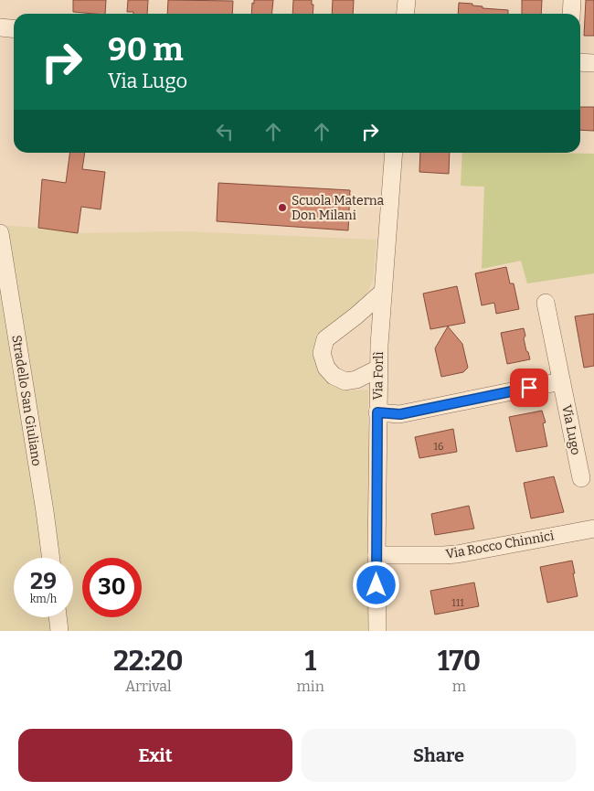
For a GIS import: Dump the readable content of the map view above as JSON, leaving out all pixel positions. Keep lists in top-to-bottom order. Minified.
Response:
{"streets":{"street":["Via Forlì","Stradello San Giuliano","Via Lugo","Via Rocco Chinnici"]},"crossings":[["Via Forlì","Via Rocco Chinnici"]],"places":["Scuola Materna Don Milani"],"house_numbers":["16","111"],"page":{"turn":["90 m","Via Lugo"],"speed":"29 km/h","limit":"30","eta":["22:20","Arrival","1","min","170","m"],"buttons":["Exit","Share"]}}
